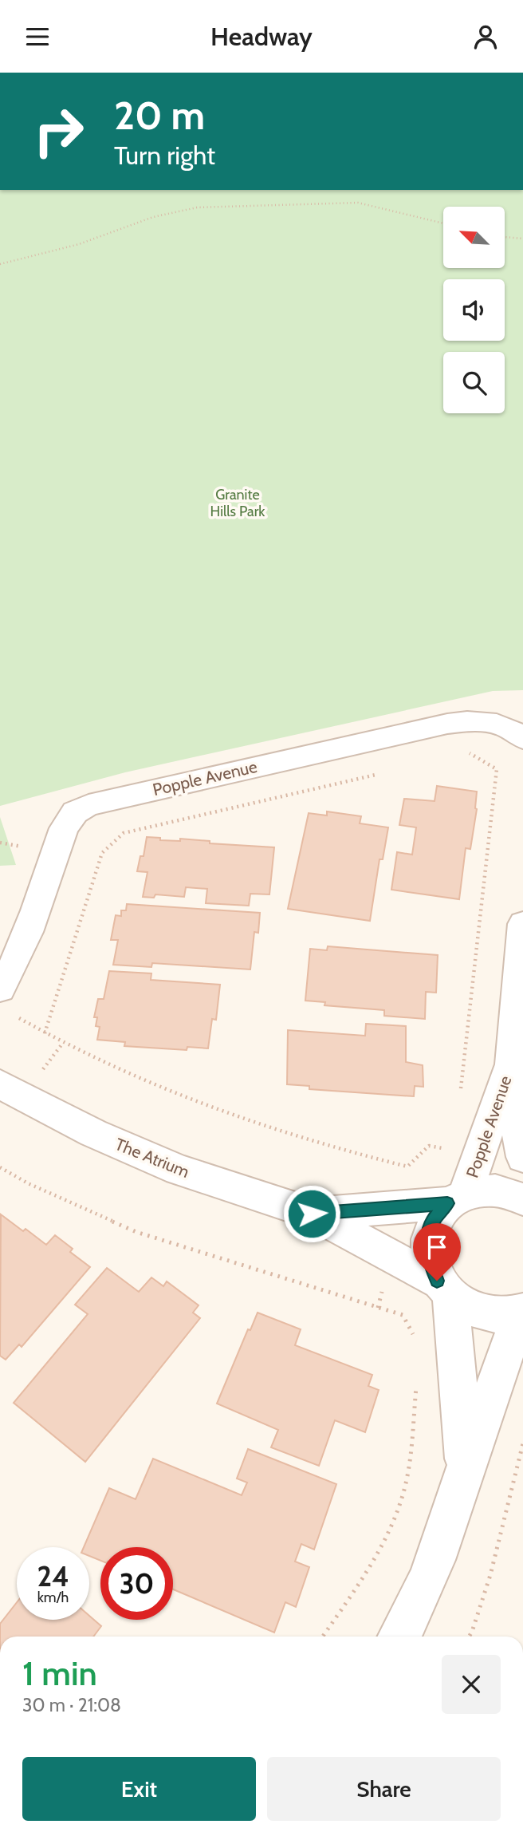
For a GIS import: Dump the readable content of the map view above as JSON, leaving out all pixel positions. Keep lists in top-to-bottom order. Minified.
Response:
{"streets":{"street":["Popple Avenue","The Atrium"]},"crossings":[["Popple Avenue","The Atrium"]],"parks":["Granite Hills Park"],"north":"top left","page":{"header":"Headway","turn":["20 m","Turn right"],"speed":"24 km/h","limit":"30","heading":["1 min","30 m · 21:08"],"buttons":["Exit","Share"]}}
